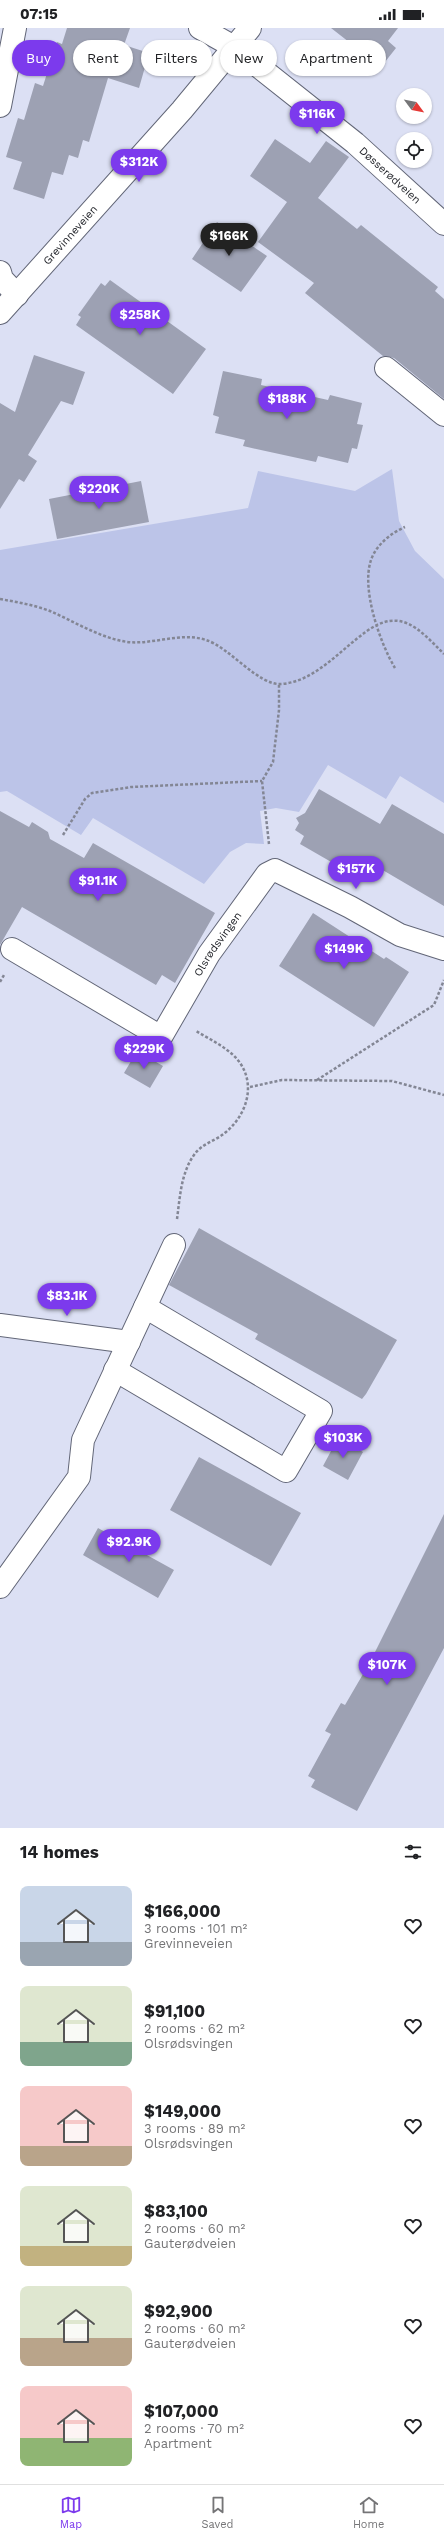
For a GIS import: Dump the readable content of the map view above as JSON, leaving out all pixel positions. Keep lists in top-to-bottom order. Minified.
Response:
{"streets":{"street":["Døsserødveien","Grevinneveien","Olsrødsvingen"]},"north":"bottom right","page":{"status":"07:15","chip":["Buy","Rent","Filters","New","Apartment"],"price":["$116K","$312K","$166K","$258K","$188K","$220K","$157K","$91.1K","$149K","$229K","$83.1K","$103K","$92.9K","$107K"],"heading":"14 homes","list":[{"name":"$166,000","note":"3 rooms · 101 m² · Grevinneveien"},{"name":"$91,100","note":"2 rooms · 62 m² · Olsrødsvingen"},{"name":"$149,000","note":"3 rooms · 89 m² · Olsrødsvingen"},{"name":"$83,100","note":"2 rooms · 60 m² · Gauterødveien"},{"name":"$92,900","note":"2 rooms · 60 m² · Gauterødveien"},{"name":"$107,000","note":"2 rooms · 70 m² · Apartment"}],"tabs":["Map","Saved","Home"]}}
